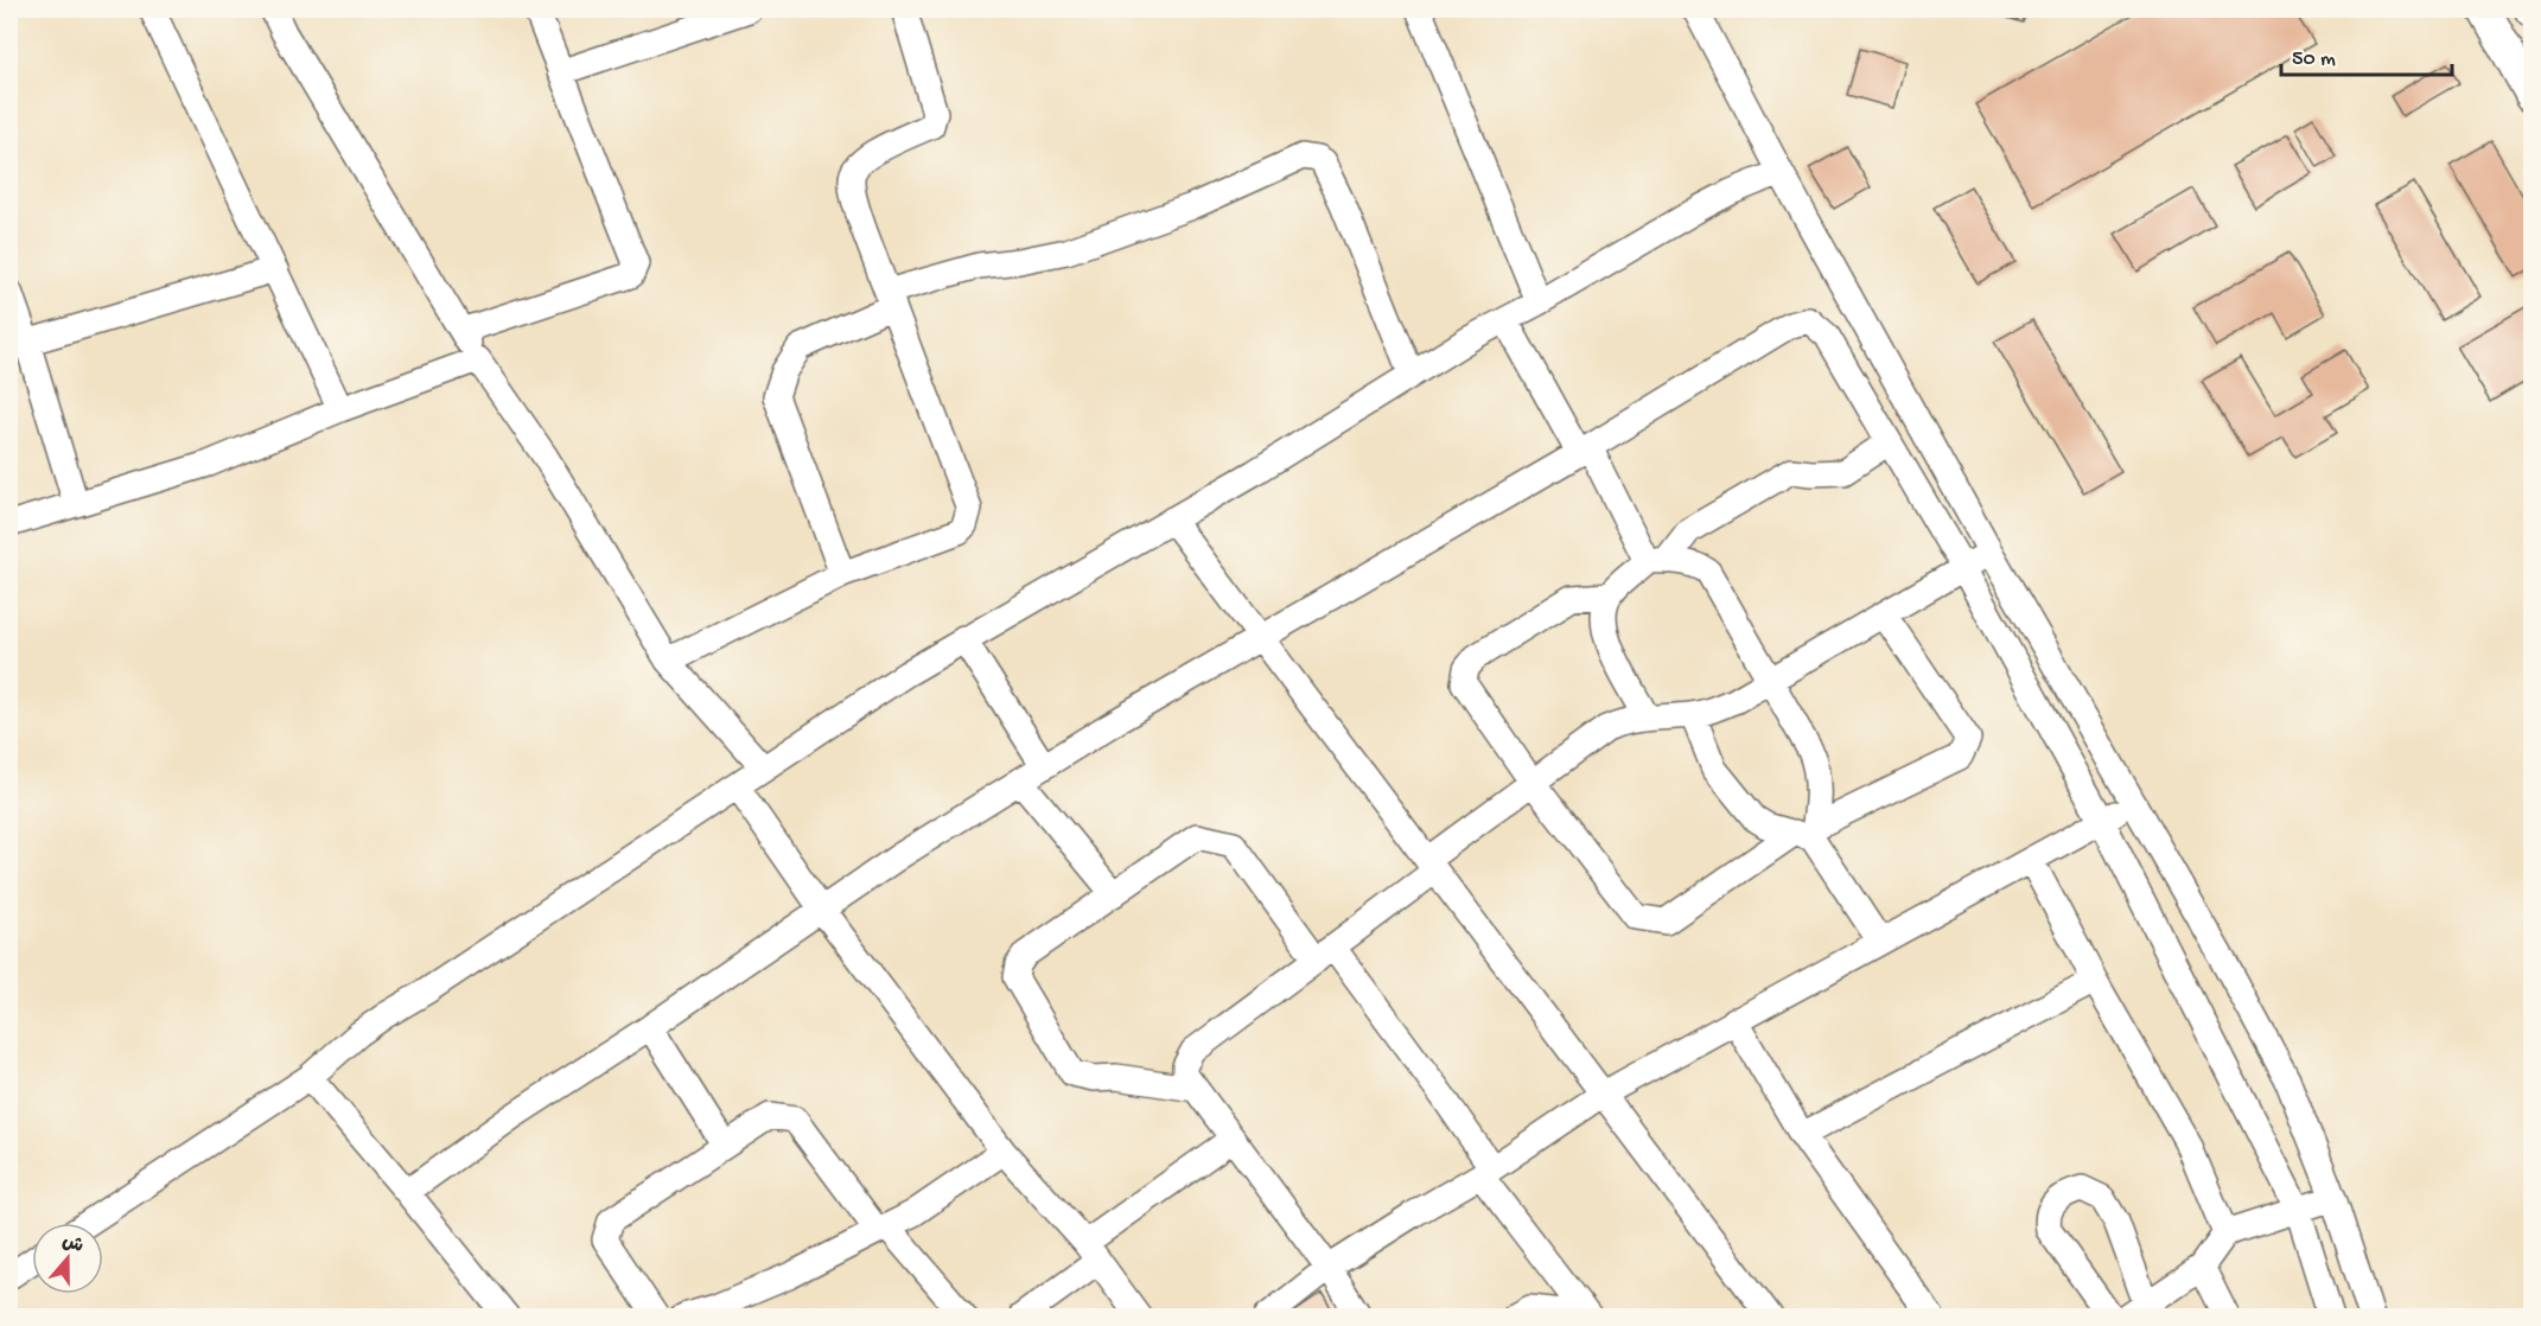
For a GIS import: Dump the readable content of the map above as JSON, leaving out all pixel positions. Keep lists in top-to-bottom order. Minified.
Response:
{"scale_bar":"50 m","north":"top"}
